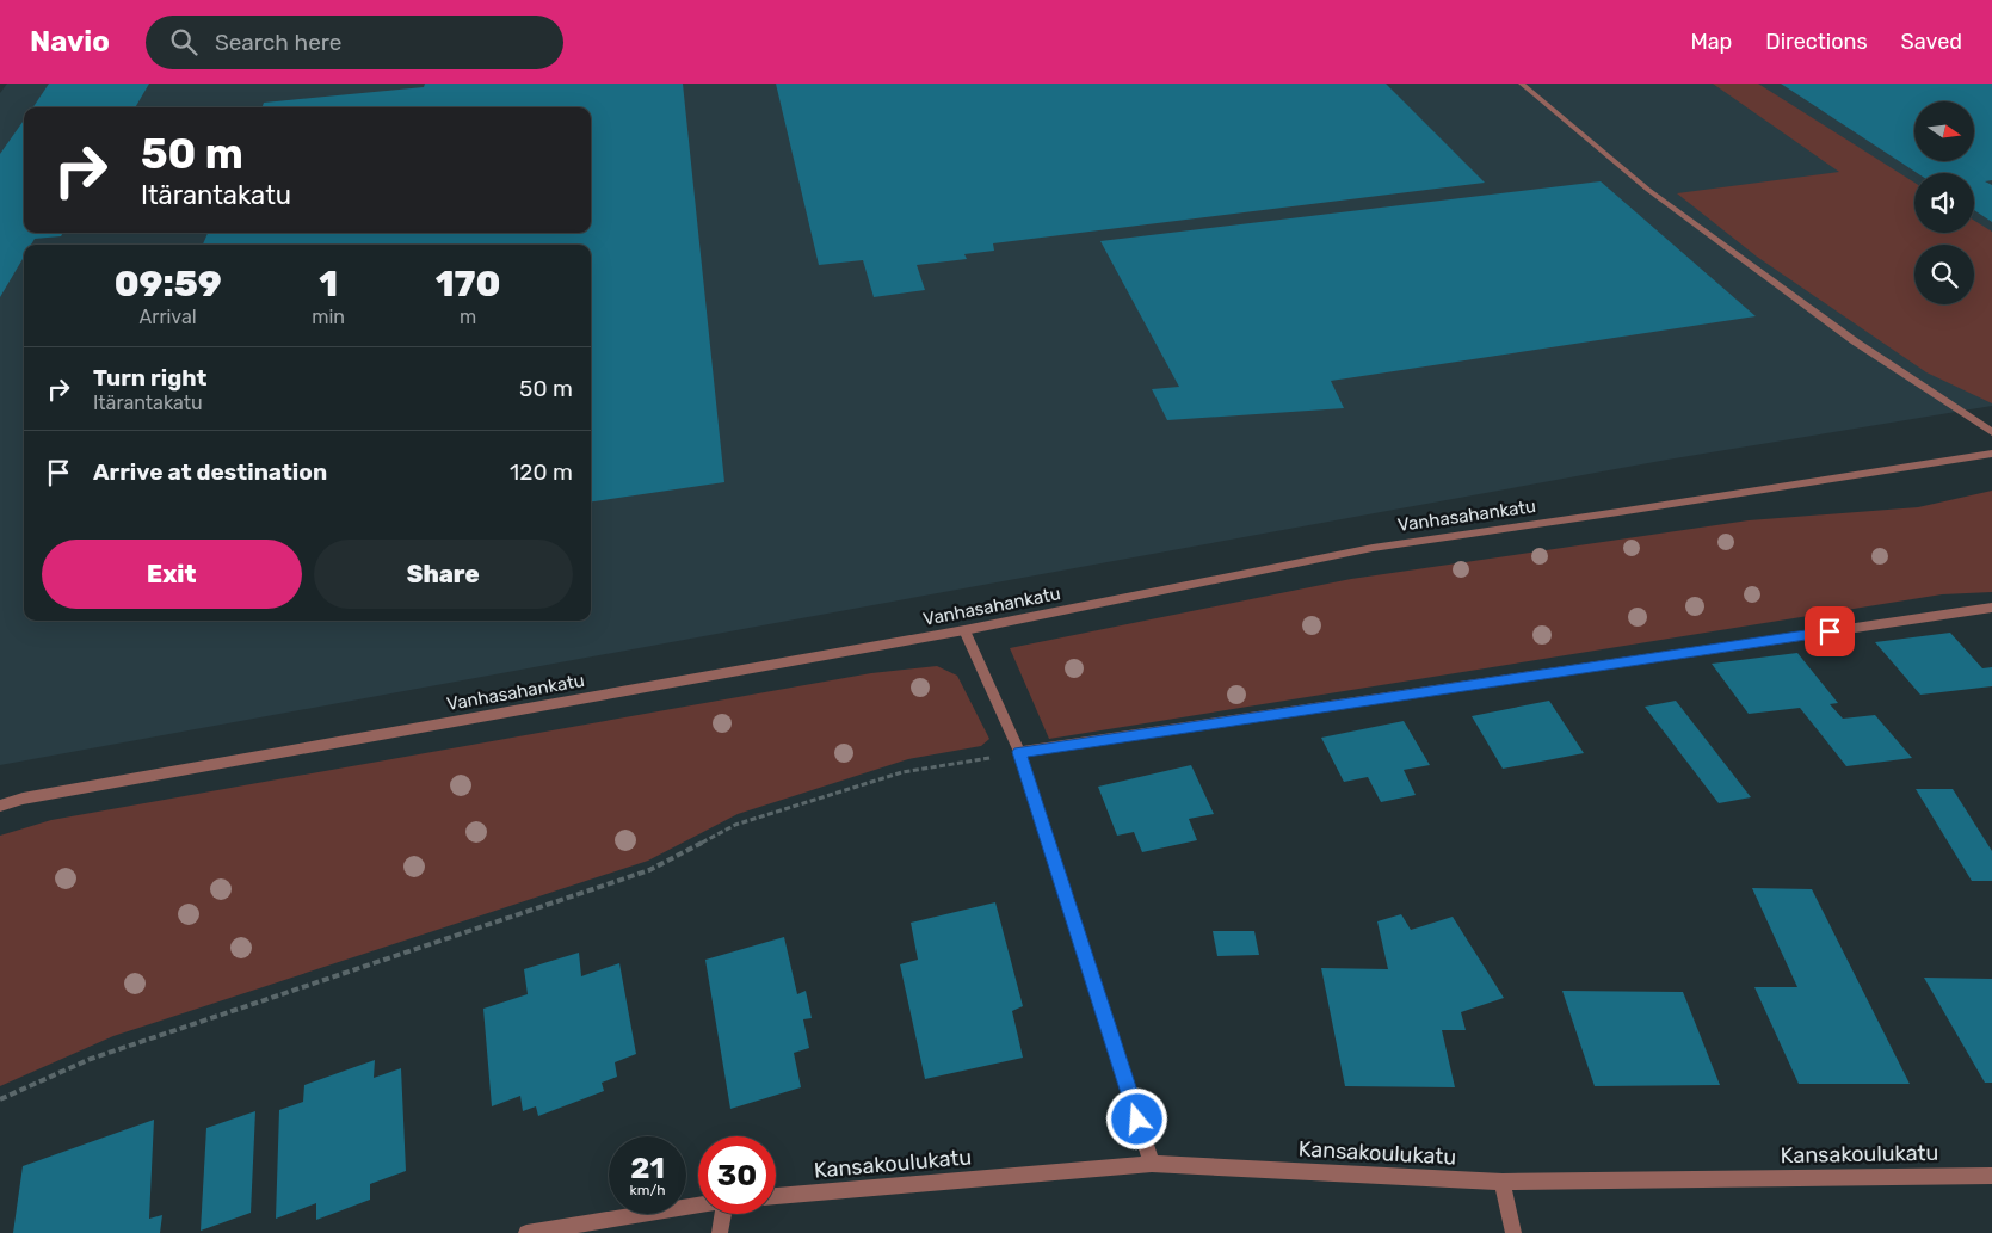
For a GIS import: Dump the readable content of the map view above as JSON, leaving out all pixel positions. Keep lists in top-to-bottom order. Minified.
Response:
{"streets":{"street":["Vanhasahankatu","Kansakoulukatu"]},"north":"right","page":{"header":"Navio","search":"Search here","nav":["Map","Directions","Saved"],"turn":["50 m","Itärantakatu"],"eta":["09:59","Arrival","1","min","170","m"],"list":[{"name":"Turn right","note":"Itärantakatu","value":"50 m"},{"name":"Arrive at destination","value":"120 m"}],"buttons":["Exit","Share"],"speed":"21 km/h","limit":"30"}}
